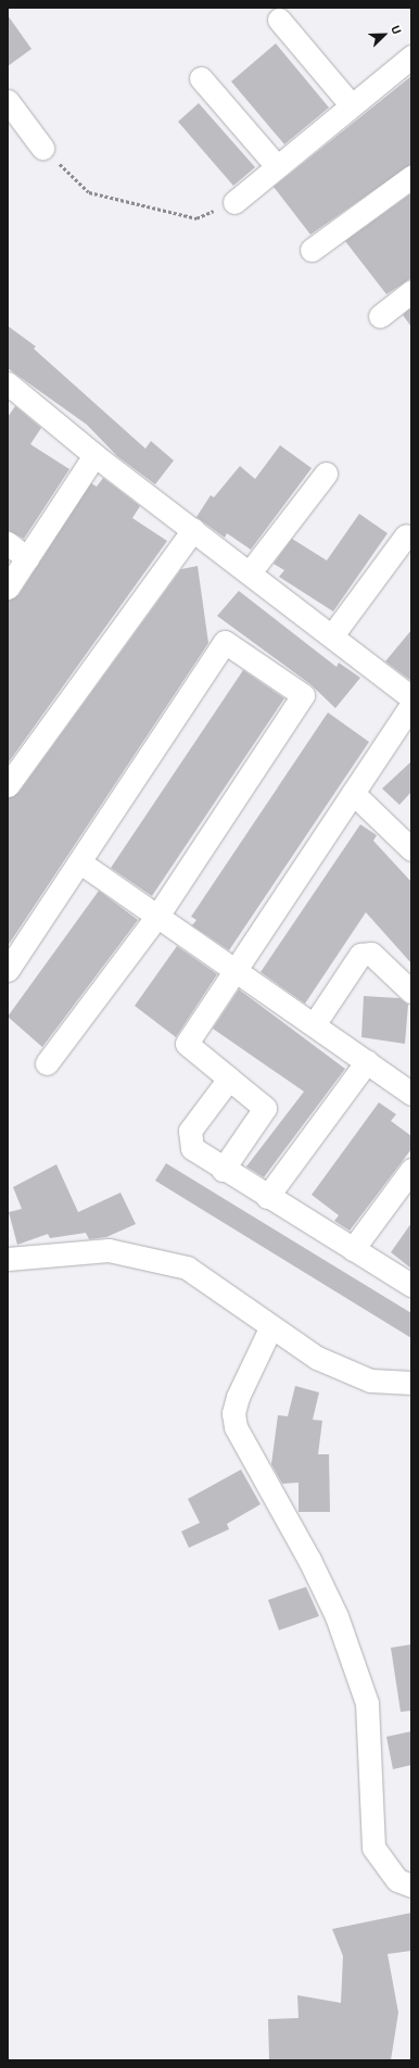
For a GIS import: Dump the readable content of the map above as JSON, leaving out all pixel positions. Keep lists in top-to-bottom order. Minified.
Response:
{"north":"top right"}
